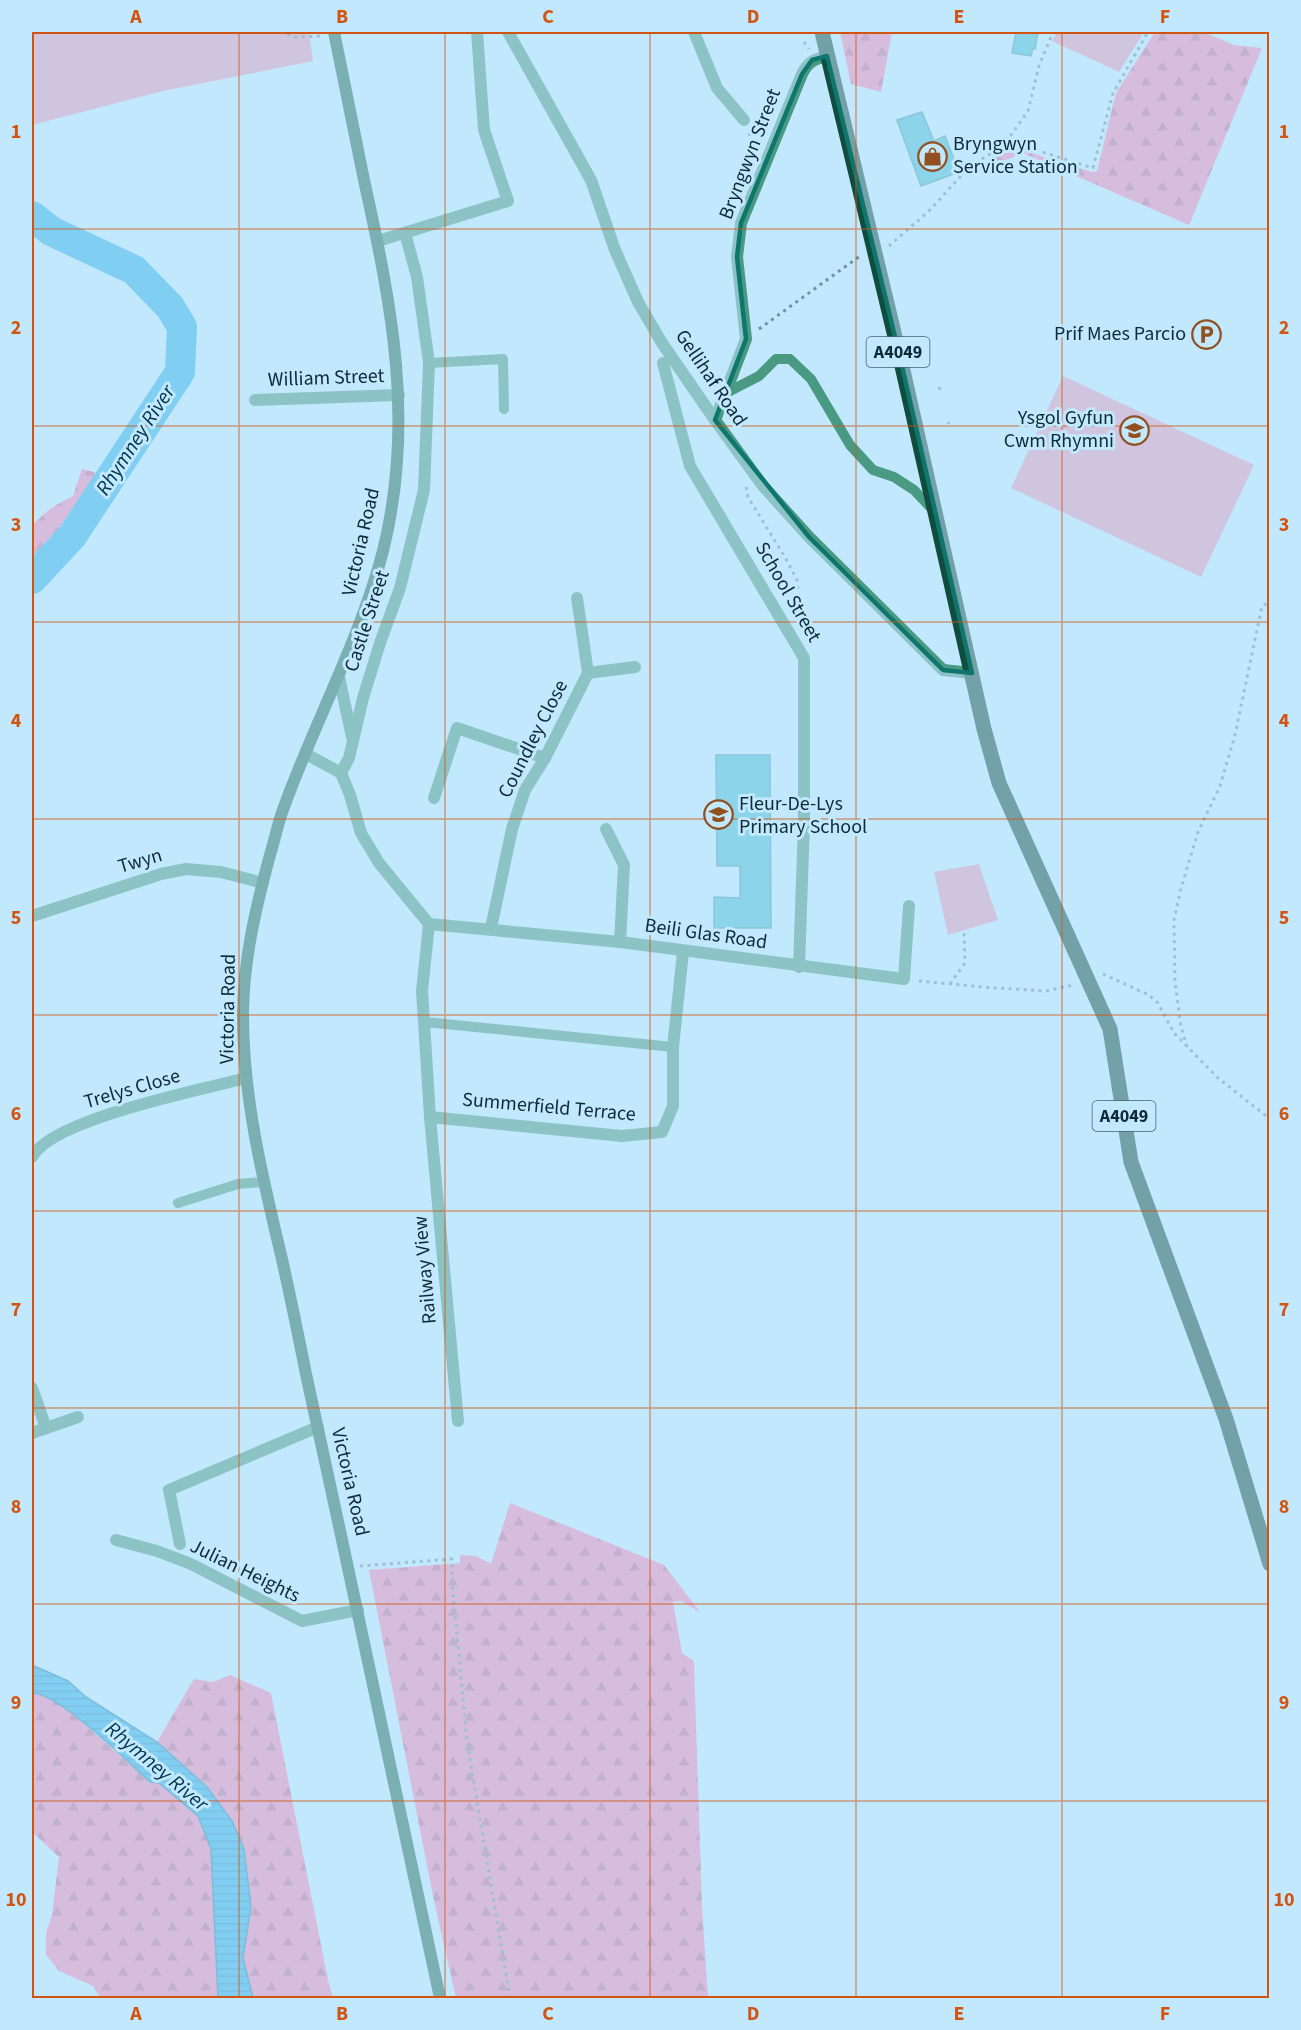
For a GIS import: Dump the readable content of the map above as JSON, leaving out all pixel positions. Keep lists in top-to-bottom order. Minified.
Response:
{"streets":{"main road":["A4049","Victoria Road"],"street":["Bryngwyn Street","William Street","Gellihaf Road","School Street","Castle Street","Coundley Close","Twyn","Beili Glas Road","Trelys Close","Summerfield Terrace","Railway View","Julian Heights"]},"crossings":[["Bryngwyn Street","A4049"],["Bryngwyn Street","Gellihaf Road"],["A4049","Gellihaf Road"],["William Street","Victoria Road"],["Victoria Road","Twyn"],["Victoria Road","Trelys Close"],["Victoria Road","Julian Heights"],["School Street","Beili Glas Road"],["Coundley Close","Beili Glas Road"],["Beili Glas Road","Summerfield Terrace"],["Beili Glas Road","Railway View"],["Summerfield Terrace","Railway View"]],"water":["Rhymney River"],"places":{"shop":["Bryngwyn Service Station"],"parking":["Prif Maes Parcio"],"school or university":["Ysgol Gyfun Cwm Rhymni","Fleur-De-Lys Primary School"]},"grid":{"columns":["A","B","C","D","E","F"],"rows":["1","2","3","4","5","6","7","8","9","10"]}}
